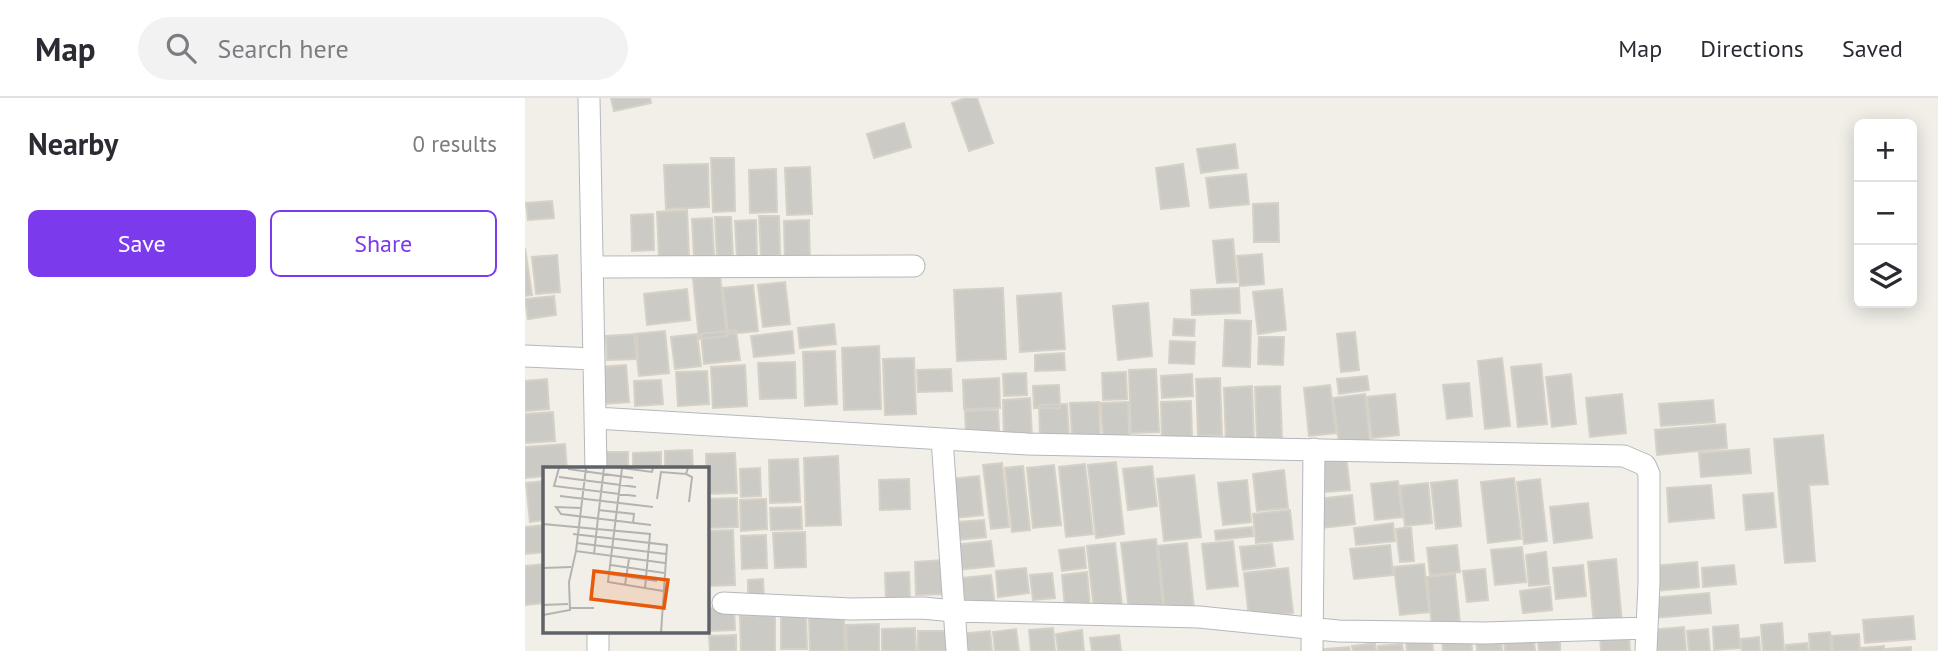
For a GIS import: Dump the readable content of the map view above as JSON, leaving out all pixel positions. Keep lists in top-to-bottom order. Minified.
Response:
{"page":{"header":"Map","search":"Search here","nav":["Map","Directions","Saved"],"heading":["Nearby","0 results"],"map_buttons":["+","−"],"buttons":["Save","Share"]}}
